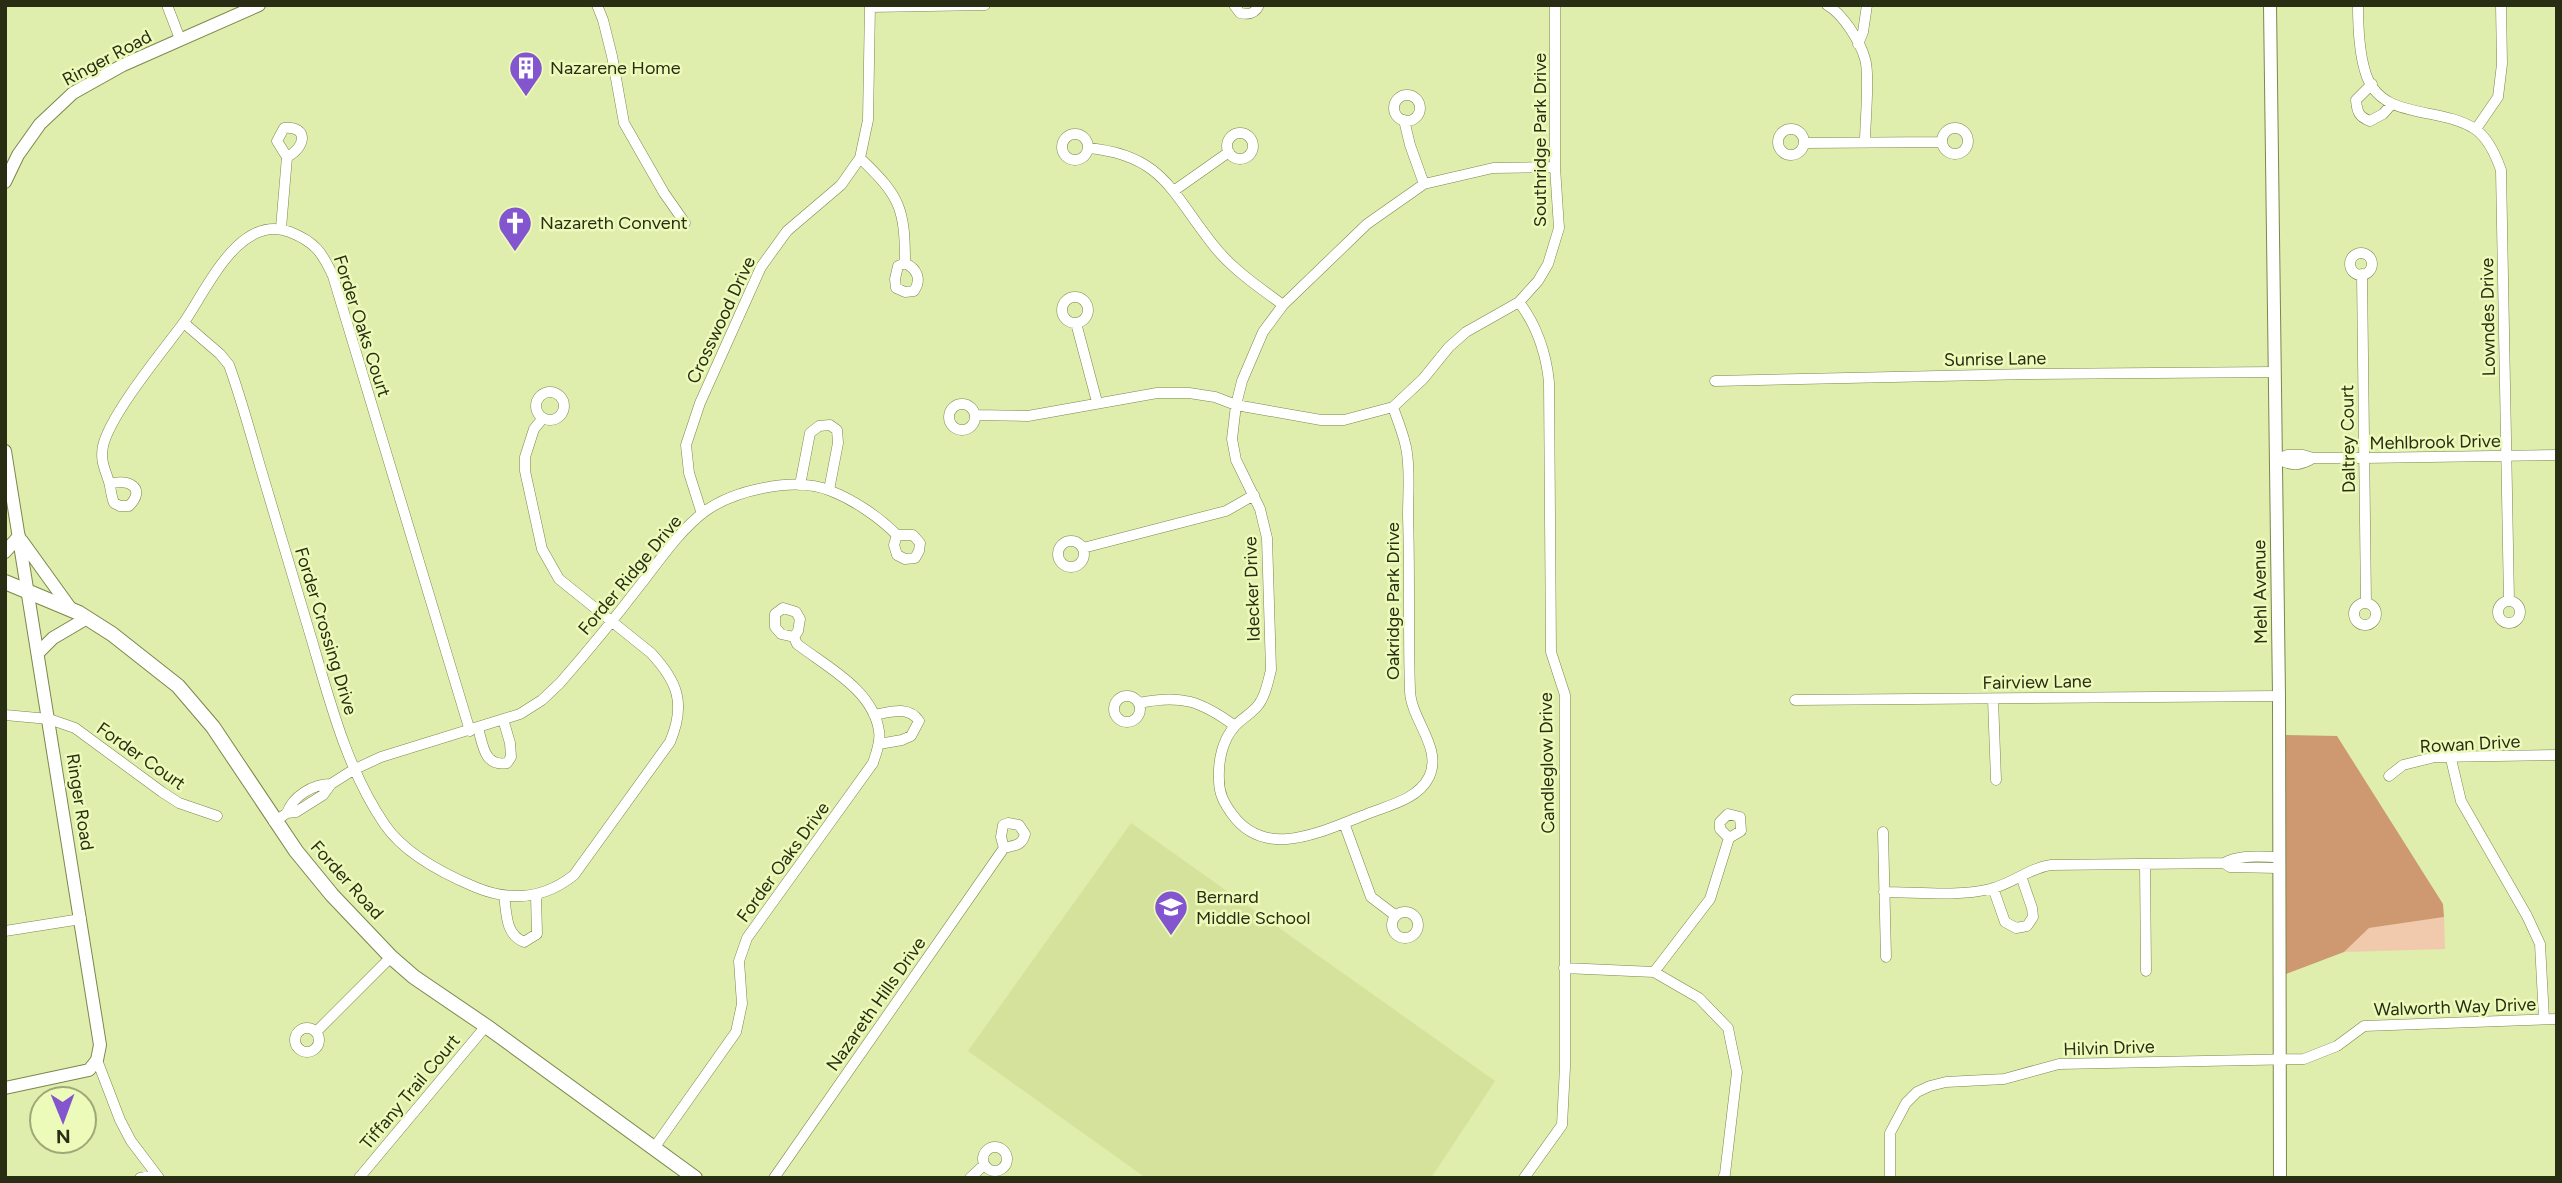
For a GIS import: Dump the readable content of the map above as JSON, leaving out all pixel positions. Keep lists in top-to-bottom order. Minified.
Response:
{"streets":{"main road":["Forder Road"],"street":["Ringer Road","Southridge Park Drive","Lowndes Drive","Crosswood Drive","Forder Oaks Court","Sunrise Lane","Daltrey Court","Mehlbrook Drive","Forder Ridge Drive","Idecker Drive","Mehl Avenue","Oakridge Park Drive","Forder Crossing Drive","Fairview Lane","Rowan Drive","Forder Court","Candleglow Drive","Forder Oaks Drive","Nazareth Hills Drive","Walworth Way Drive","Hilvin Drive","Tiffany Trail Court"]},"crossings":[["Ringer Road","Forder Court"],["Ringer Road","Forder Road"],["Southridge Park Drive","Idecker Drive"],["Southridge Park Drive","Oakridge Park Drive"],["Southridge Park Drive","Candleglow Drive"],["Lowndes Drive","Mehlbrook Drive"],["Crosswood Drive","Forder Ridge Drive"],["Forder Oaks Court","Forder Ridge Drive"],["Sunrise Lane","Mehl Avenue"],["Daltrey Court","Mehlbrook Drive"],["Mehlbrook Drive","Mehl Avenue"],["Forder Ridge Drive","Forder Crossing Drive"],["Forder Ridge Drive","Forder Road"],["Idecker Drive","Oakridge Park Drive"],["Mehl Avenue","Fairview Lane"],["Mehl Avenue","Walworth Way Drive"],["Mehl Avenue","Hilvin Drive"],["Forder Oaks Drive","Forder Road"],["Forder Road","Tiffany Trail Court"],["Walworth Way Drive","Hilvin Drive"]],"places":{"building":["Nazarene Home"],"church":["Nazareth Convent"],"school or university":["Bernard Middle School"]},"north":"bottom"}
